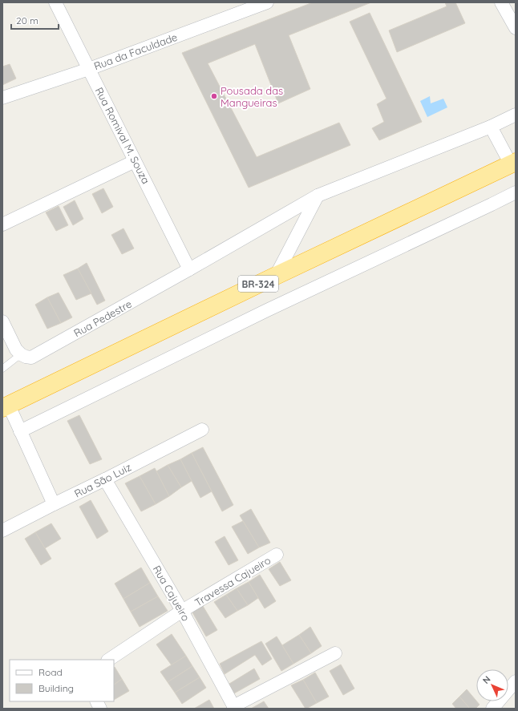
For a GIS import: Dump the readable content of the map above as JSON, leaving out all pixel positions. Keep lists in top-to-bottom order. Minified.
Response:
{"streets":{"highway":["BR-324"],"street":["Rua da Faculdade","Rua Romival M. Souza","Rua Pedestre","Rua São Luiz","Travessa Cajueiro","Rua Cajueiro"]},"crossings":[["Rua da Faculdade","Rua Romival M. Souza"],["Rua Romival M. Souza","Rua Pedestre"],["Rua São Luiz","Rua Cajueiro"],["Travessa Cajueiro","Rua Cajueiro"]],"places":["Pousada das Mangueiras"],"legend":["Road","Building"],"scale_bar":"20 m","north":"top left"}
